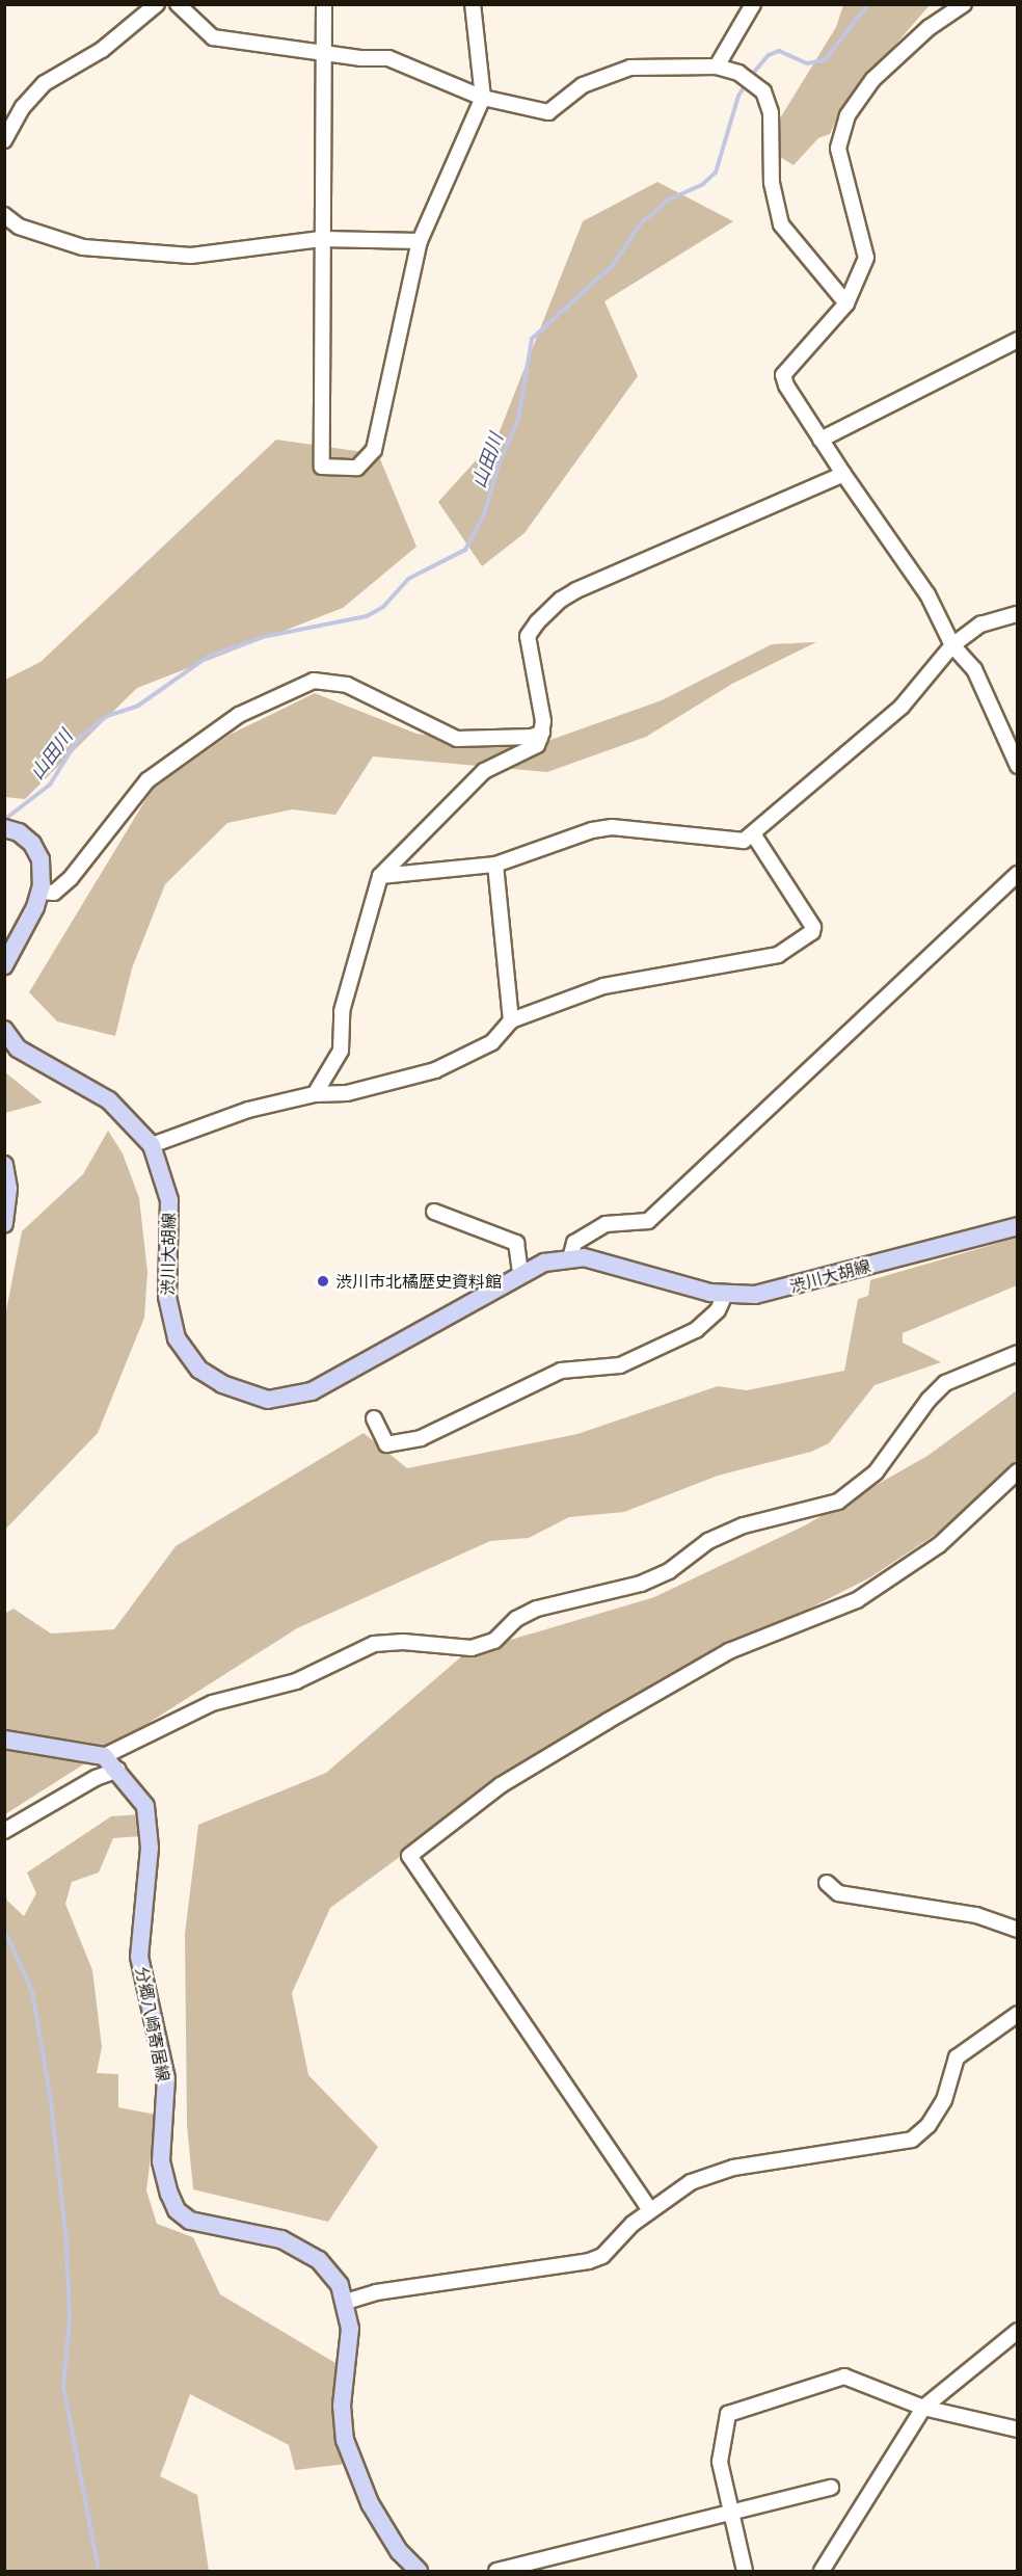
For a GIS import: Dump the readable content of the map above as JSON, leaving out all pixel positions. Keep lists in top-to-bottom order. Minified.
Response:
{"streets":{"main road":["渋川大胡線","分郷八崎寄居線"]},"water":["山田川"],"places":["渋川市北橘歴史資料館"]}
